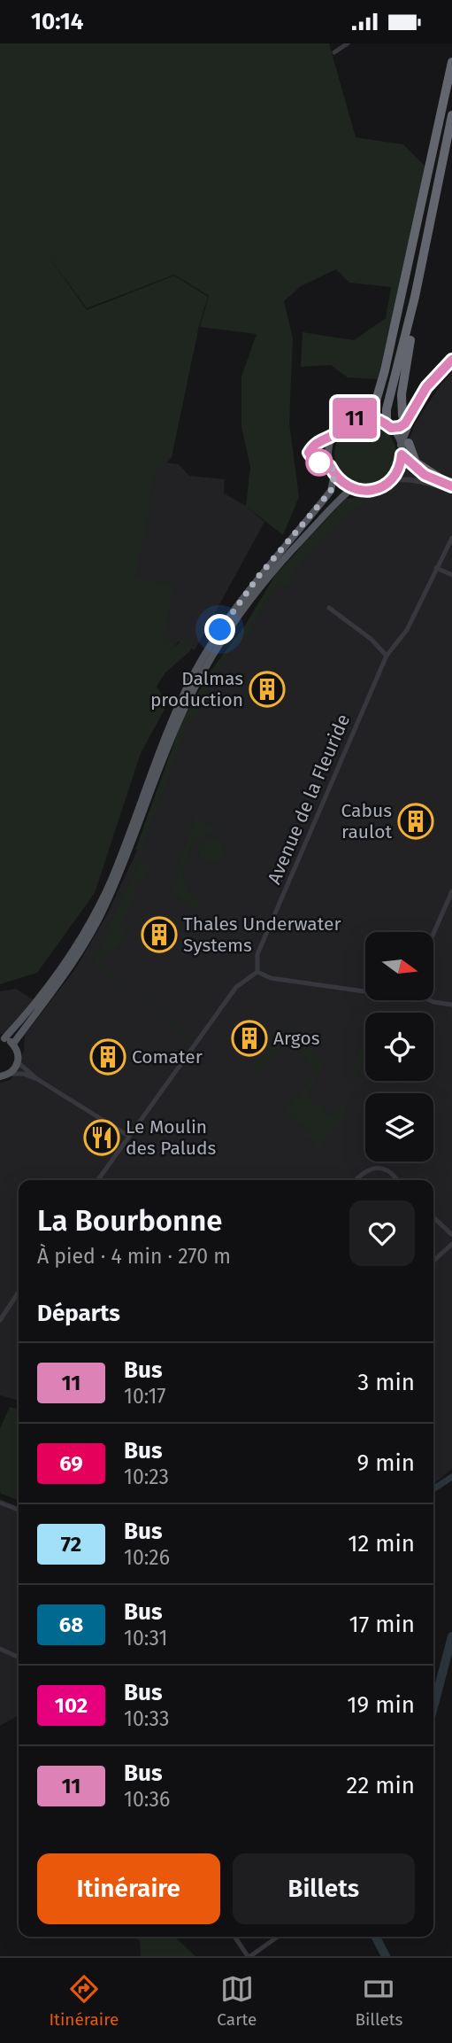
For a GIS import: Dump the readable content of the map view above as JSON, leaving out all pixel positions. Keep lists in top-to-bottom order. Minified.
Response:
{"streets":{"street":["Avenue de la Fleuride"]},"places":{"building":["Dalmas production","Cabus raulot","Thales Underwater Systems","Argos","Comater"],"restaurant":["Le Moulin des Paluds"]},"lines":["bus line 11"],"north":"right","page":{"status":"10:14","on_map":"11","heading":[["La Bourbonne","À pied · 4 min · 270 m"],"Départs"],"list":[{"mark":"11","name":"Bus","note":"10:17","value":"3 min"},{"mark":"69","name":"Bus","note":"10:23","value":"9 min"},{"mark":"72","name":"Bus","note":"10:26","value":"12 min"},{"mark":"68","name":"Bus","note":"10:31","value":"17 min"},{"mark":"102","name":"Bus","note":"10:33","value":"19 min"},{"mark":"11","name":"Bus","note":"10:36","value":"22 min"}],"buttons":["Itinéraire","Billets"],"tabs":["Itinéraire","Carte","Billets"]}}
